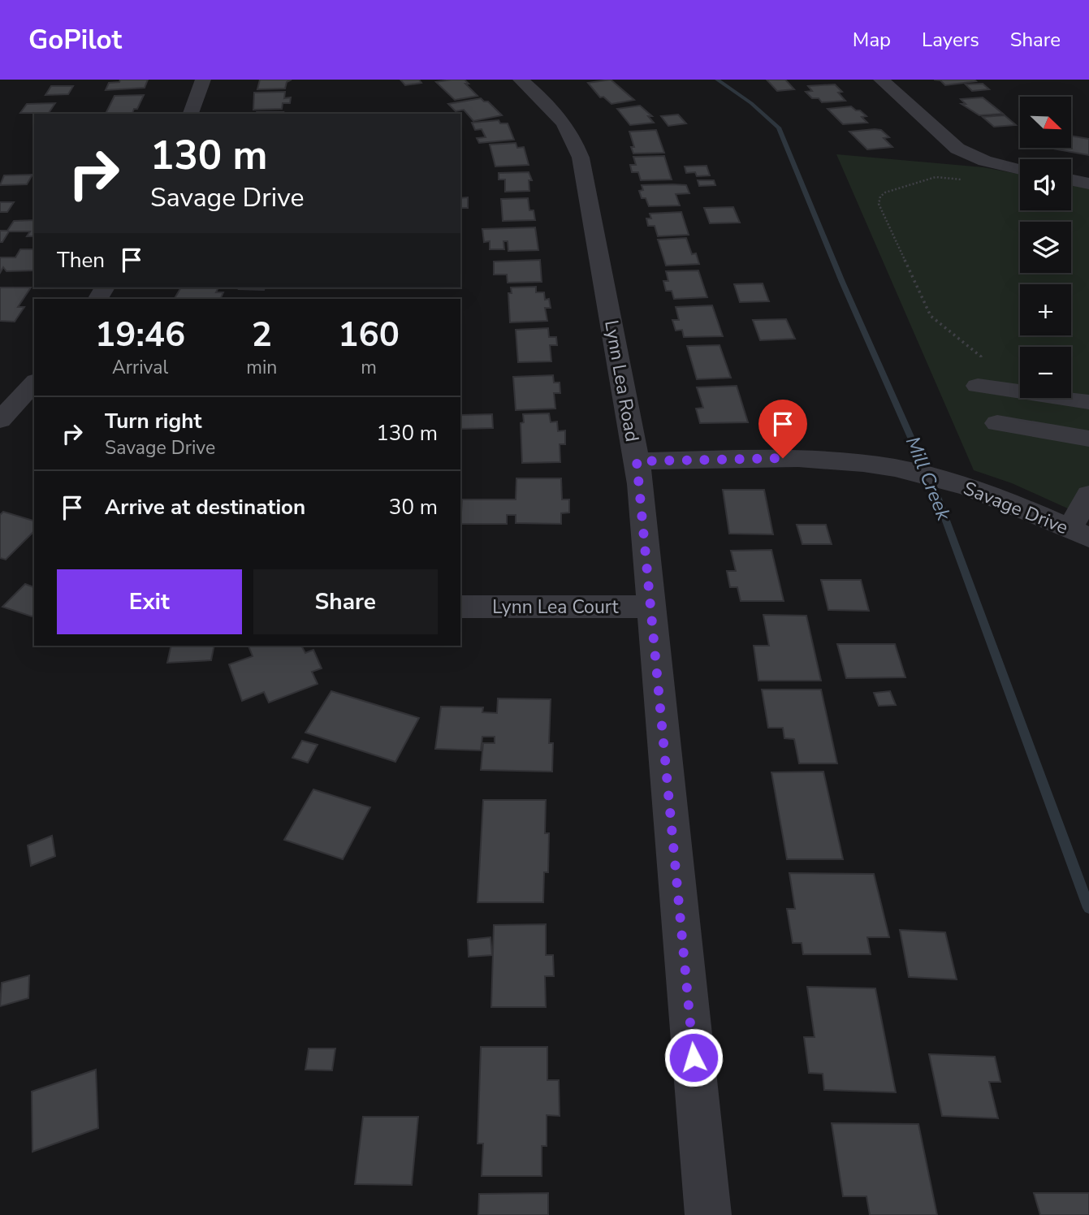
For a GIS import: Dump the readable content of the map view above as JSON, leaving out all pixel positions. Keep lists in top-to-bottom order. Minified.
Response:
{"streets":{"street":["Lynn Lea Road","Savage Drive","Lynn Lea Court"]},"crossings":[["Lynn Lea Road","Savage Drive"],["Lynn Lea Road","Lynn Lea Court"]],"water":["Mill Creek"],"north":"bottom right","page":{"header":"GoPilot","nav":["Map","Layers","Share"],"map_buttons":["+","−"],"turn":["130 m","Savage Drive"],"then":"Then","eta":["19:46","Arrival","2","min","160","m"],"list":[{"name":"Turn right","note":"Savage Drive","value":"130 m"},{"name":"Arrive at destination","value":"30 m"}],"buttons":["Exit","Share"]}}
